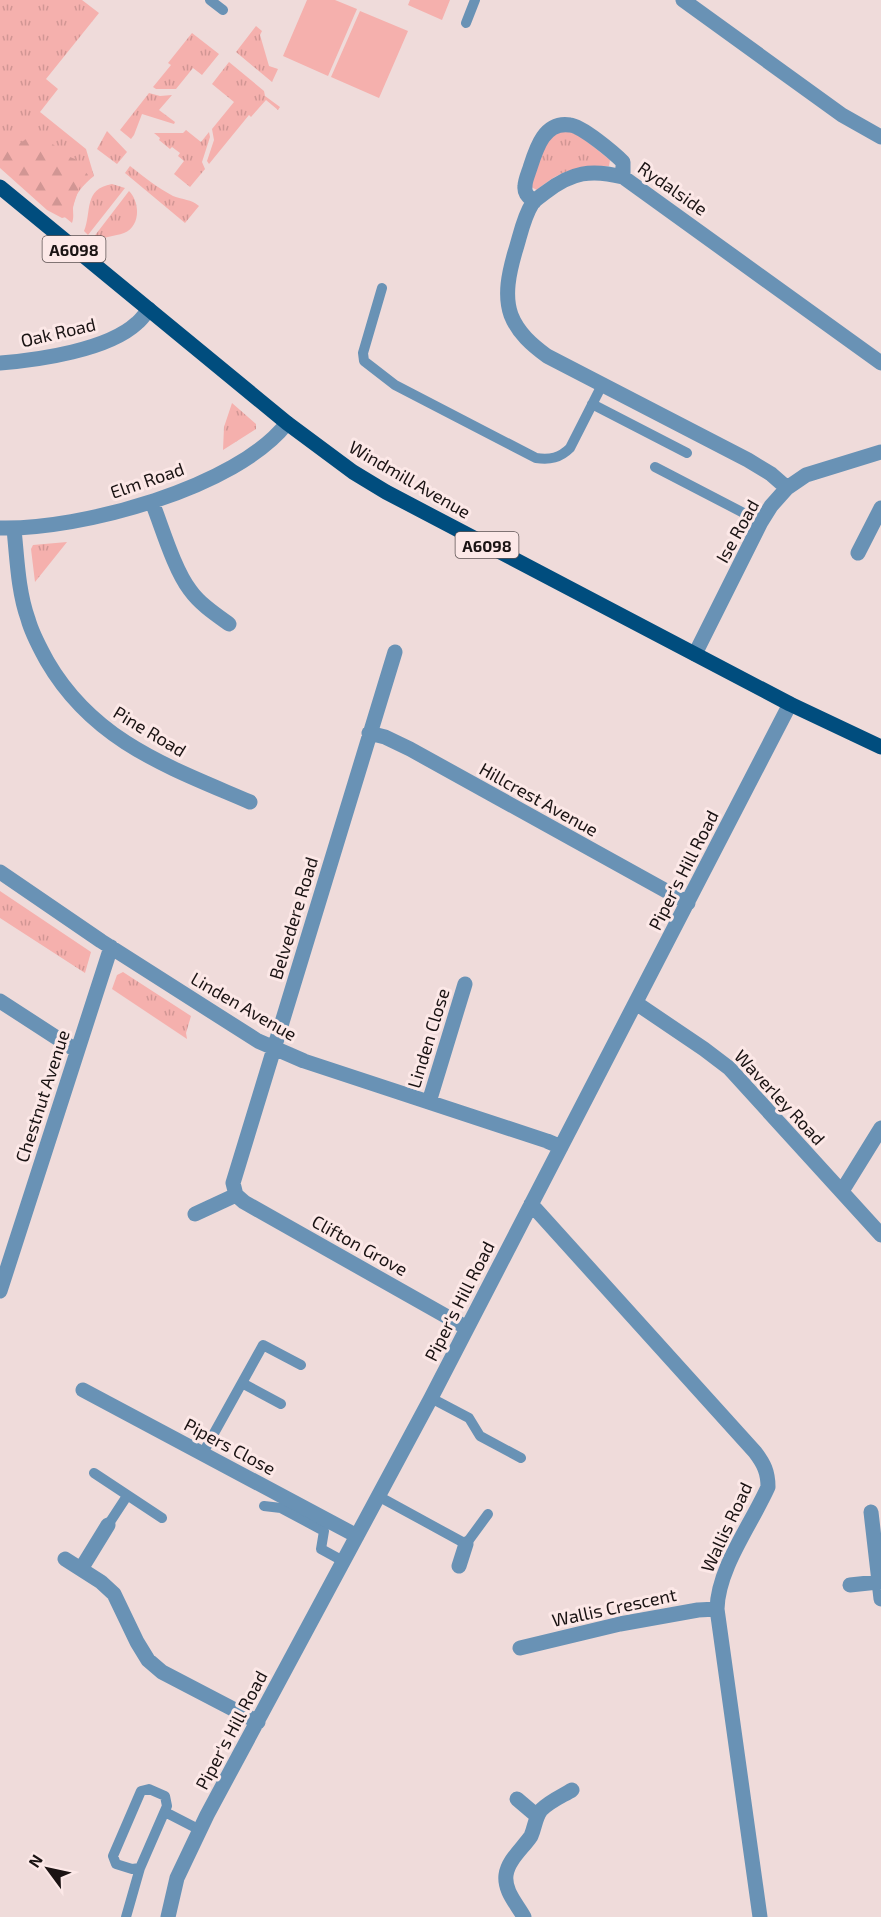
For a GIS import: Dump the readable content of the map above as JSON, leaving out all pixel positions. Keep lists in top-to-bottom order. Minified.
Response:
{"streets":{"main road":["A6098","Windmill Avenue"],"street":["Rydalside","Oak Road","Elm Road","Ise Road","Pine Road","Hillcrest Avenue","Piper's Hill Road","Belvedere Road","Linden Avenue","Linden Close","Chestnut Avenue","Waverley Road","Clifton Grove","Pipers Close","Wallis Road","Wallis Crescent"]},"crossings":[["Rydalside","Ise Road"],["Oak Road","Windmill Avenue"],["Windmill Avenue","Elm Road"],["Windmill Avenue","Ise Road"],["Windmill Avenue","Piper's Hill Road"],["Elm Road","Pine Road"],["Hillcrest Avenue","Piper's Hill Road"],["Hillcrest Avenue","Belvedere Road"],["Piper's Hill Road","Linden Avenue"],["Piper's Hill Road","Waverley Road"],["Piper's Hill Road","Clifton Grove"],["Piper's Hill Road","Pipers Close"],["Piper's Hill Road","Wallis Road"],["Belvedere Road","Linden Avenue"],["Belvedere Road","Clifton Grove"],["Linden Avenue","Linden Close"],["Linden Avenue","Chestnut Avenue"],["Wallis Road","Wallis Crescent"]],"north":"top left"}
